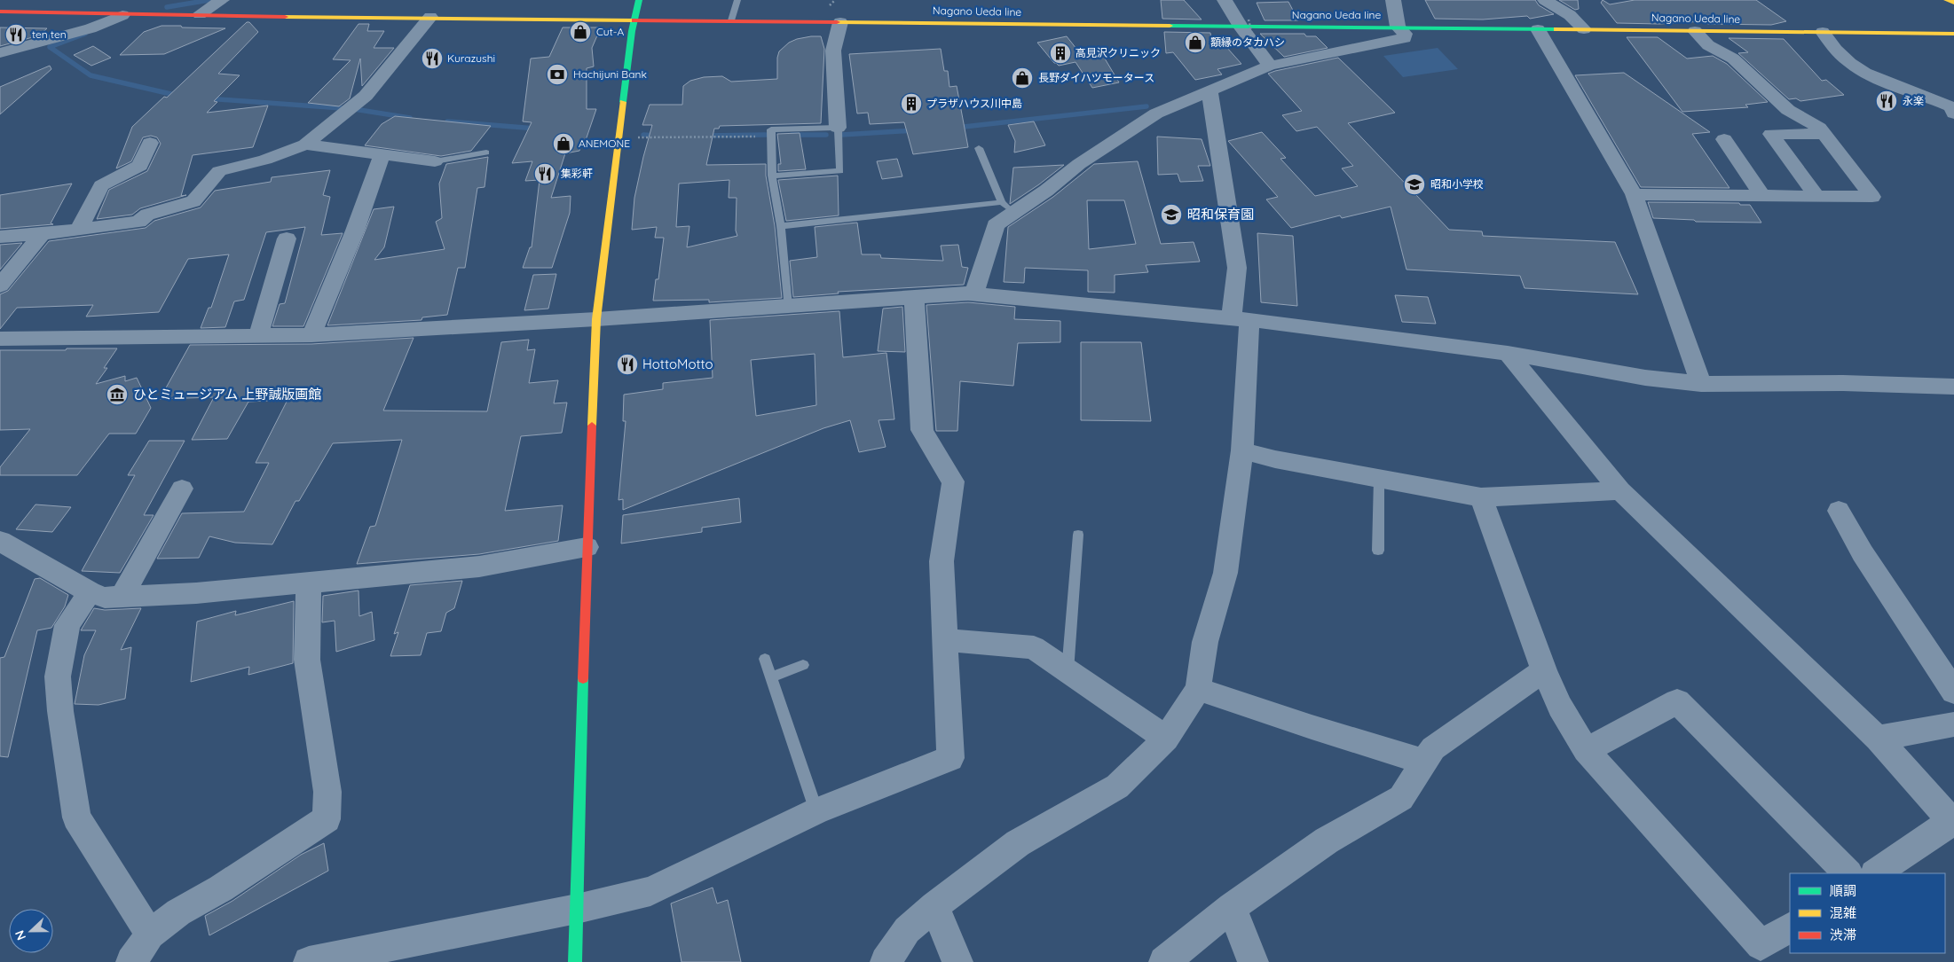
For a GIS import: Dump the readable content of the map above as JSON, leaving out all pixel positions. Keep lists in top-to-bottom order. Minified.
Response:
{"streets":{"main road":["Nagano Ueda line"]},"places":{"shop":["Cut-A","額縁のタカハシ","長野ダイハツモータース","ANEMONE"],"restaurant":["ten ten","Kurazushi","永楽","集彩軒","HottoMotto"],"building":["高見沢クリニック","プラザハウス川中島"],"bank":["Hachijuni Bank"],"school or university":["昭和小学校","昭和保育園"],"museum":["ひとミュージアム 上野誠版画館"]},"legend":["順調","混雑","渋滞"],"north":"left"}
